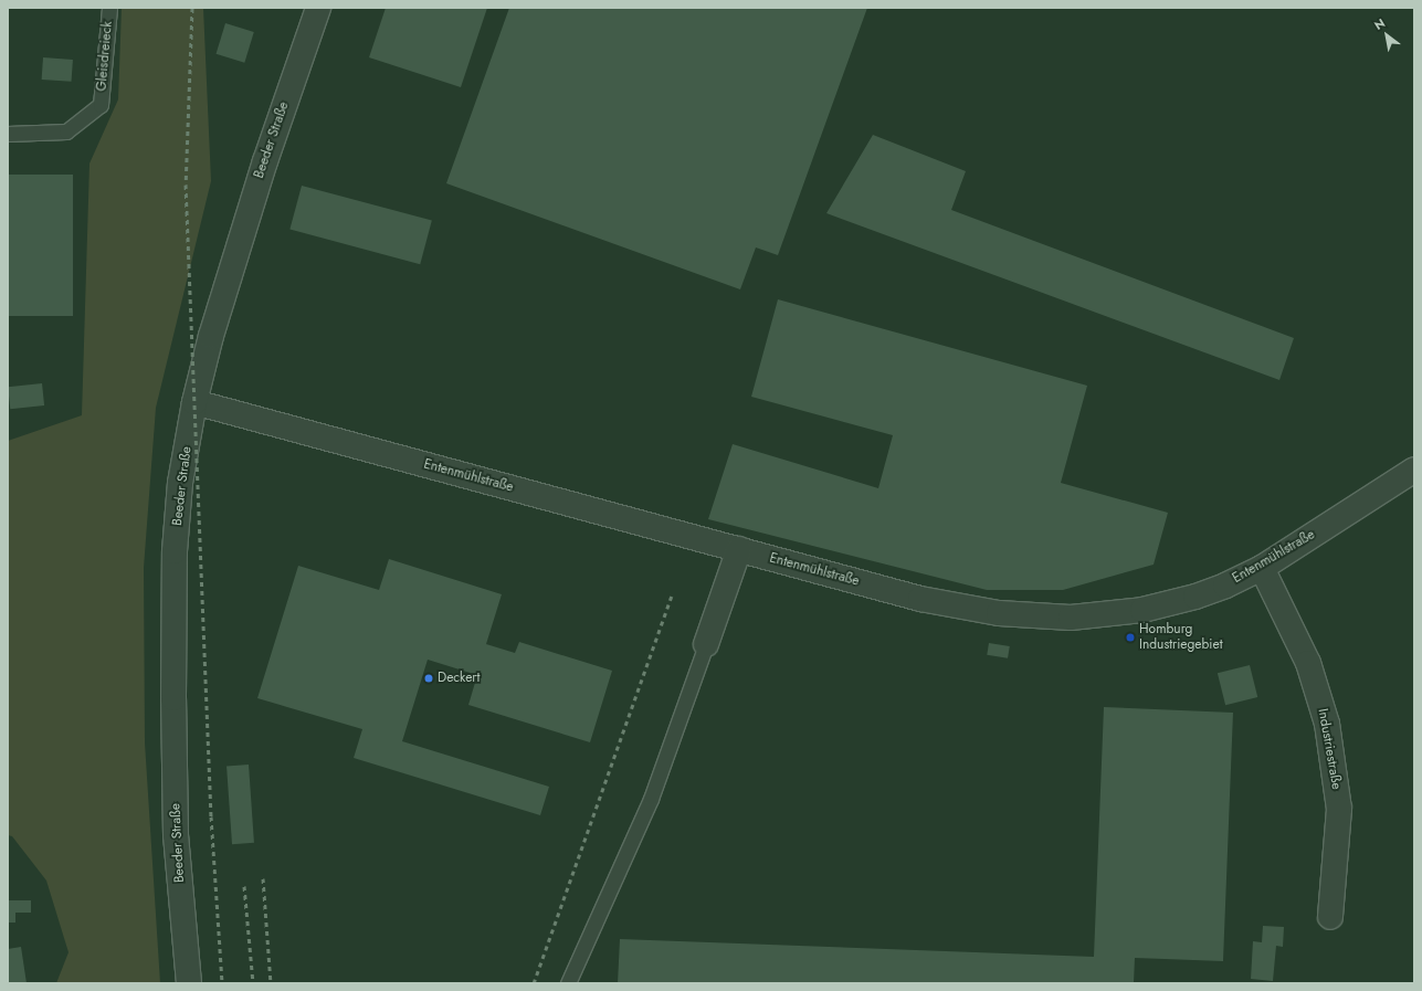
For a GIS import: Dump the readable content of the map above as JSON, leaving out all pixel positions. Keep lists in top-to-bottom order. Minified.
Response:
{"streets":{"street":["Beeder Straße","Entenmühlstraße","Industriestraße"],"lane":["Gleisdreieck"]},"crossings":[["Beeder Straße","Entenmühlstraße"],["Entenmühlstraße","Industriestraße"]],"places":["Homburg Industriegebiet","Deckert"],"north":"top left"}
